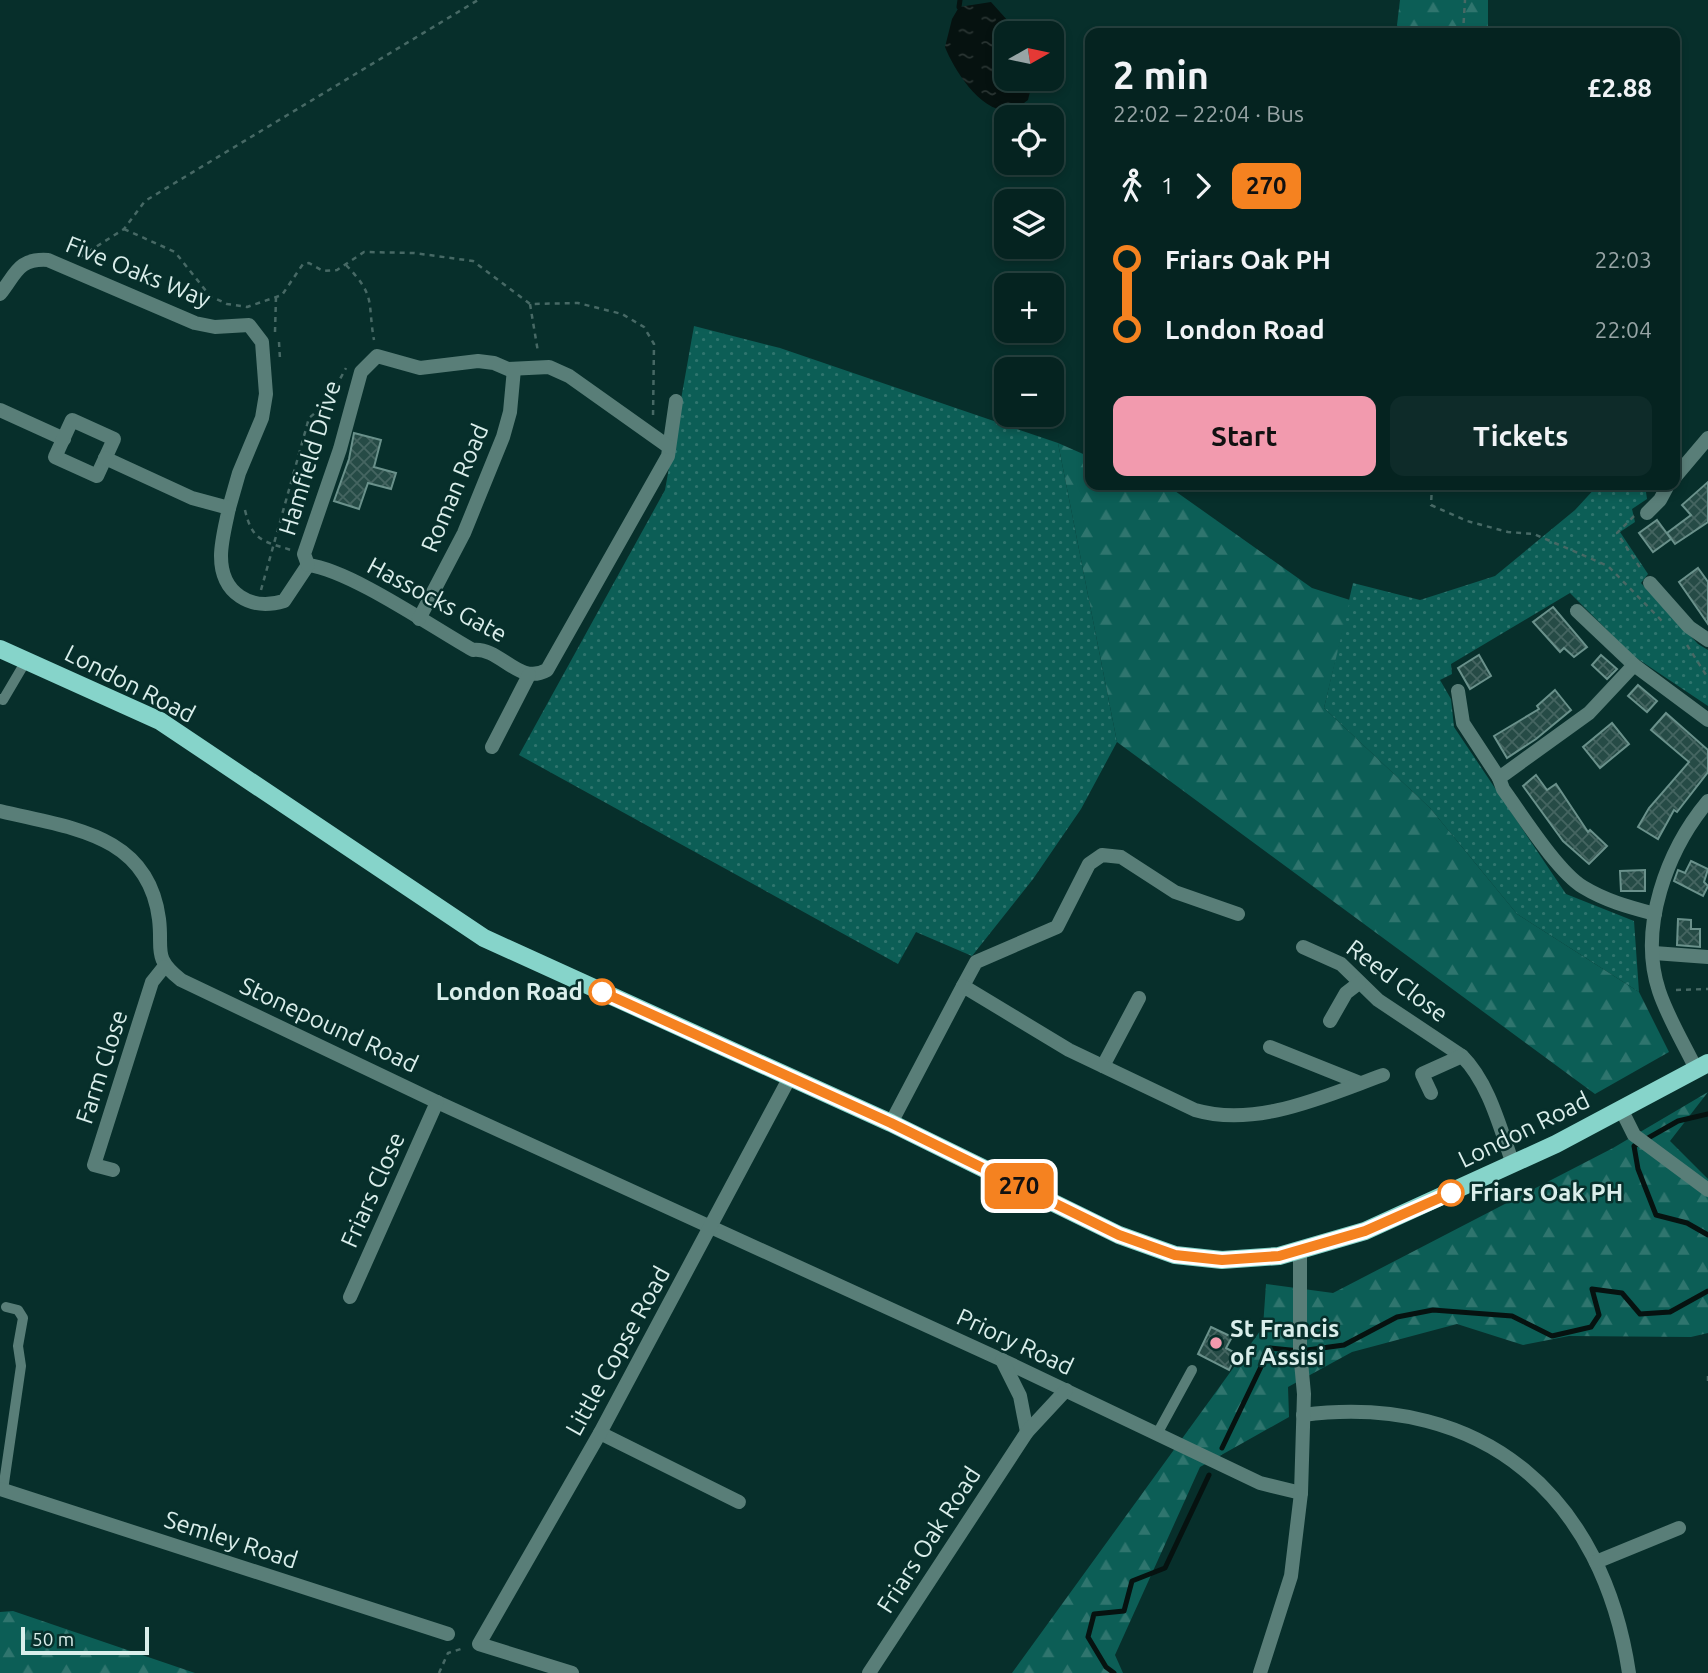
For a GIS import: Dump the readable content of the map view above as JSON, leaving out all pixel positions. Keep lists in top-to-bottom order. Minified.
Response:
{"streets":{"main road":["London Road"],"street":["Five Oaks Way","Hamfield Drive","Roman Road","Hassocks Gate","Reed Close","Stonepound Road","Farm Close","Friars Close","Priory Road","Little Copse Road","Semley Road","Friars Oak Road"]},"crossings":[["Hamfield Drive","Hassocks Gate"],["Roman Road","Hassocks Gate"],["London Road","Reed Close"],["London Road","Little Copse Road"],["Stonepound Road","Farm Close"],["Stonepound Road","Friars Close"],["Stonepound Road","Priory Road"],["Stonepound Road","Little Copse Road"],["Priory Road","Little Copse Road"],["Priory Road","Friars Oak Road"]],"places":["London Road","Friars Oak PH","St Francis of Assisi"],"lines":["bus line 270"],"scale_bar":"50 m","north":"right","page":{"on_map":"270","map_buttons":["+","−"],"heading":["2 min","22:02 – 22:04 · Bus","£2.88"],"legs":["1","270"],"list":[{"name":"Friars Oak PH","value":"22:03"},{"name":"London Road","value":"22:04"}],"buttons":["Start","Tickets"],"scale":"50 m"}}
